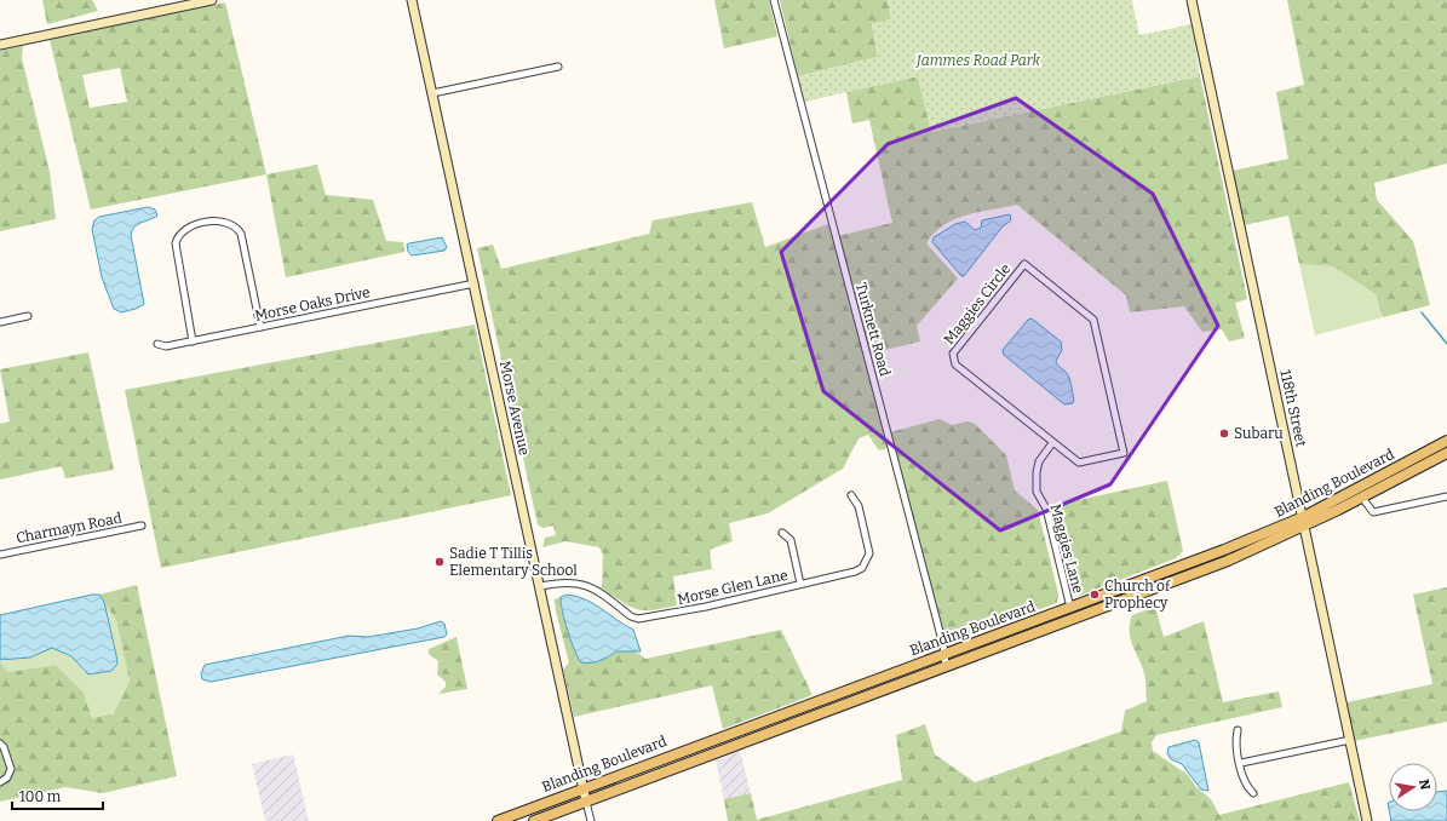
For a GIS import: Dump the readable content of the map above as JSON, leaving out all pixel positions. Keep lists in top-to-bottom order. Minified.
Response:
{"streets":{"main road":["Blanding Boulevard"],"street":["Morse Oaks Drive","Maggies Circle","Turknett Road","Morse Avenue","118th Street","Charmayn Road","Maggies Lane","Morse Glen Lane"]},"crossings":[["Morse Oaks Drive","Morse Avenue"],["Maggies Circle","Maggies Lane"],["Turknett Road","Blanding Boulevard"],["Morse Avenue","Blanding Boulevard"],["Morse Avenue","Morse Glen Lane"],["118th Street","Blanding Boulevard"],["Blanding Boulevard","Maggies Lane"]],"parks":["Jammes Road Park"],"places":["Subaru","Sadie T Tillis Elementary School","Church of Prophecy"],"scale_bar":"100 m","north":"right"}
